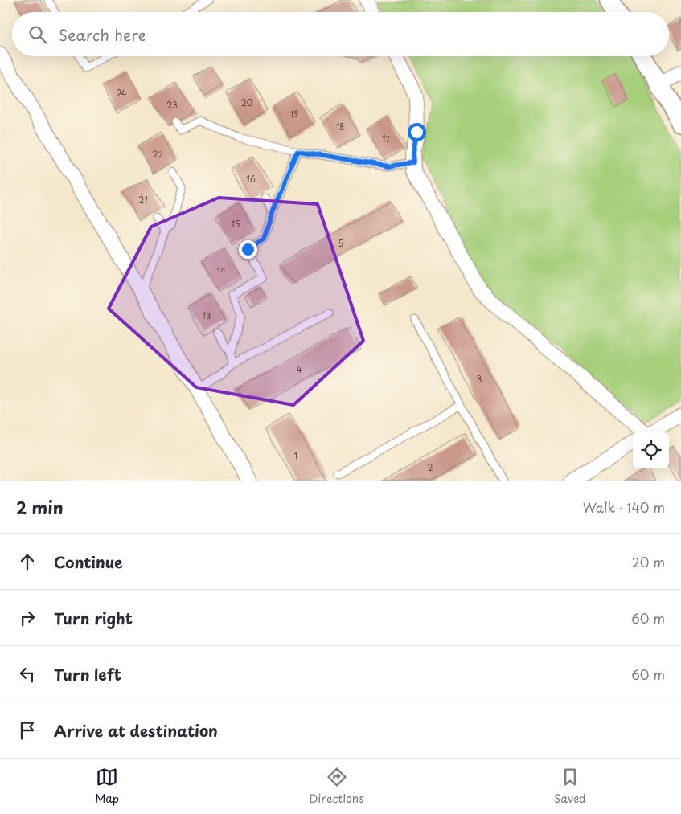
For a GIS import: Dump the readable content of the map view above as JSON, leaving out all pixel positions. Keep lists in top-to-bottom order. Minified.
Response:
{"house_numbers":["24","20","23","19","18","17","22","16","21","15","5","14","13","4","3","1","2"],"page":{"search":"Search here","heading":["2 min","Walk · 140 m"],"list":[["Continue","20 m"],["Turn right","60 m"],["Turn left","60 m"],"Arrive at destination"],"nav":["Map","Directions","Saved"]}}
